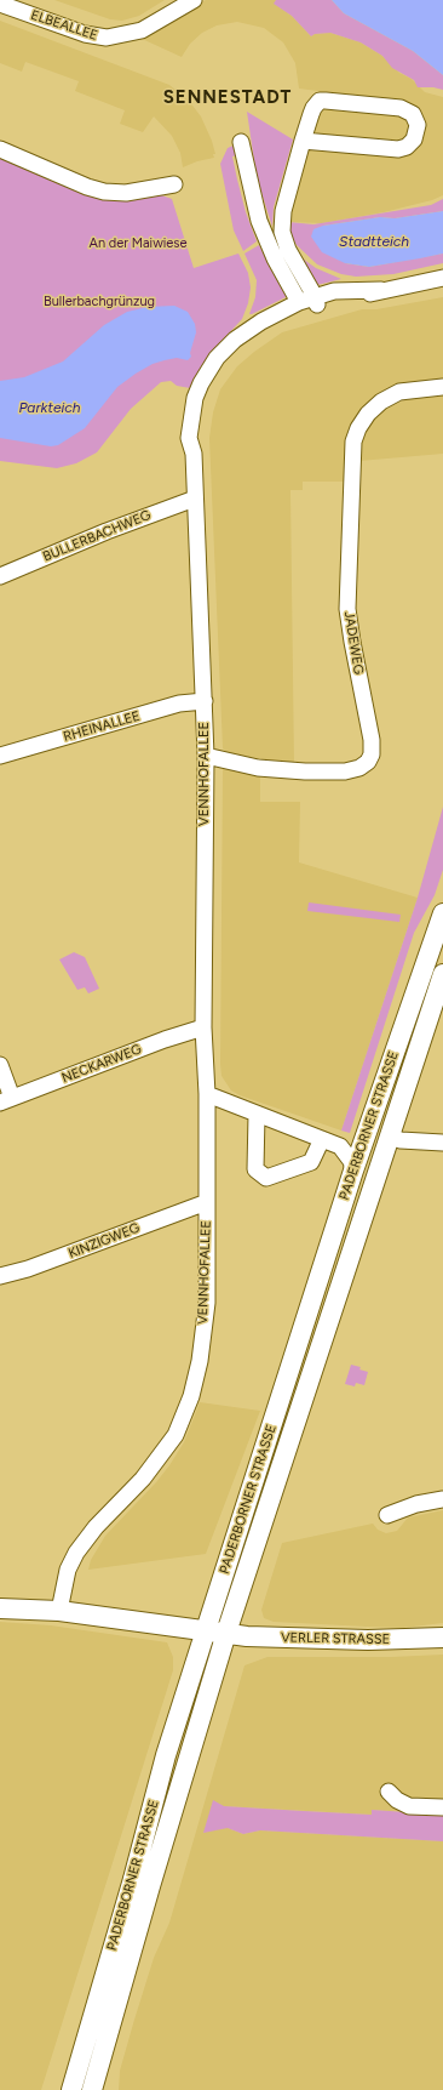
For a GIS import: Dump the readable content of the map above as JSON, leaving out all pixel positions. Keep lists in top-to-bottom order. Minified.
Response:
{"streets":{"main road":["PADERBORNER STRASSE","VERLER STRASSE"],"street":["ELBEALLEE","BULLERBACHWEG","JADEWEG","RHEINALLEE","VENNHOFALLEE","NECKARWEG","KINZIGWEG"]},"crossings":[["BULLERBACHWEG","VENNHOFALLEE"],["JADEWEG","VENNHOFALLEE"],["RHEINALLEE","VENNHOFALLEE"],["VENNHOFALLEE","NECKARWEG"],["VENNHOFALLEE","KINZIGWEG"],["VENNHOFALLEE","VERLER STRASSE"],["PADERBORNER STRASSE","VERLER STRASSE"]],"districts":["SENNESTADT"],"water":["Stadtteich","Parkteich"],"parks":["An der Maiwiese","Bullerbachgrünzug"]}
